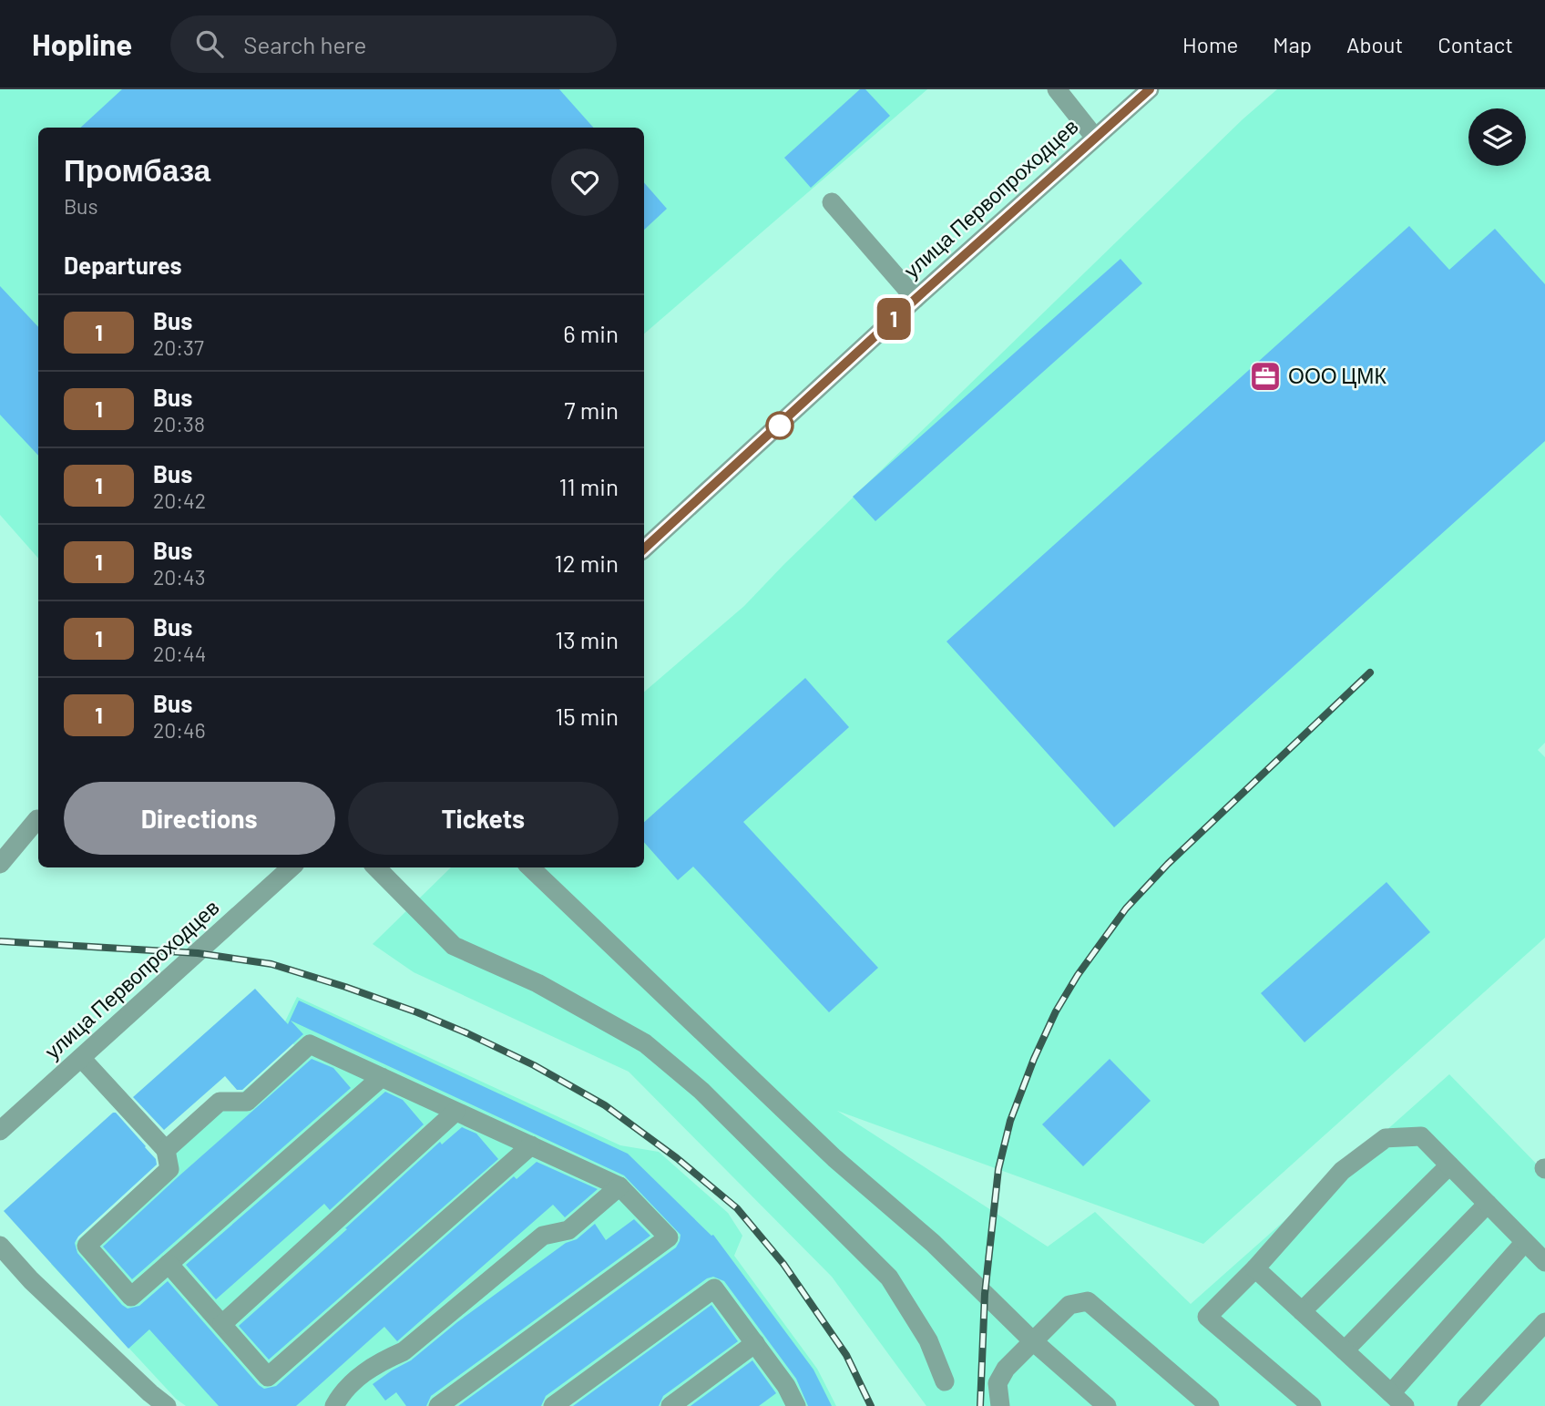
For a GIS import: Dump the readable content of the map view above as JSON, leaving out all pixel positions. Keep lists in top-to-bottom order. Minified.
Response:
{"streets":{"street":["улица Первопроходцев"]},"places":{"office":["ООО ЦМК"]},"lines":["bus line 1"],"page":{"header":"Hopline","search":"Search here","nav":["Home","Map","About","Contact"],"on_map":"1","heading":[["Промбаза","Bus"],"Departures"],"list":[{"mark":"1","name":"Bus","note":"20:37","value":"6 min"},{"mark":"1","name":"Bus","note":"20:38","value":"7 min"},{"mark":"1","name":"Bus","note":"20:42","value":"11 min"},{"mark":"1","name":"Bus","note":"20:43","value":"12 min"},{"mark":"1","name":"Bus","note":"20:44","value":"13 min"},{"mark":"1","name":"Bus","note":"20:46","value":"15 min"}],"buttons":["Directions","Tickets"]}}
